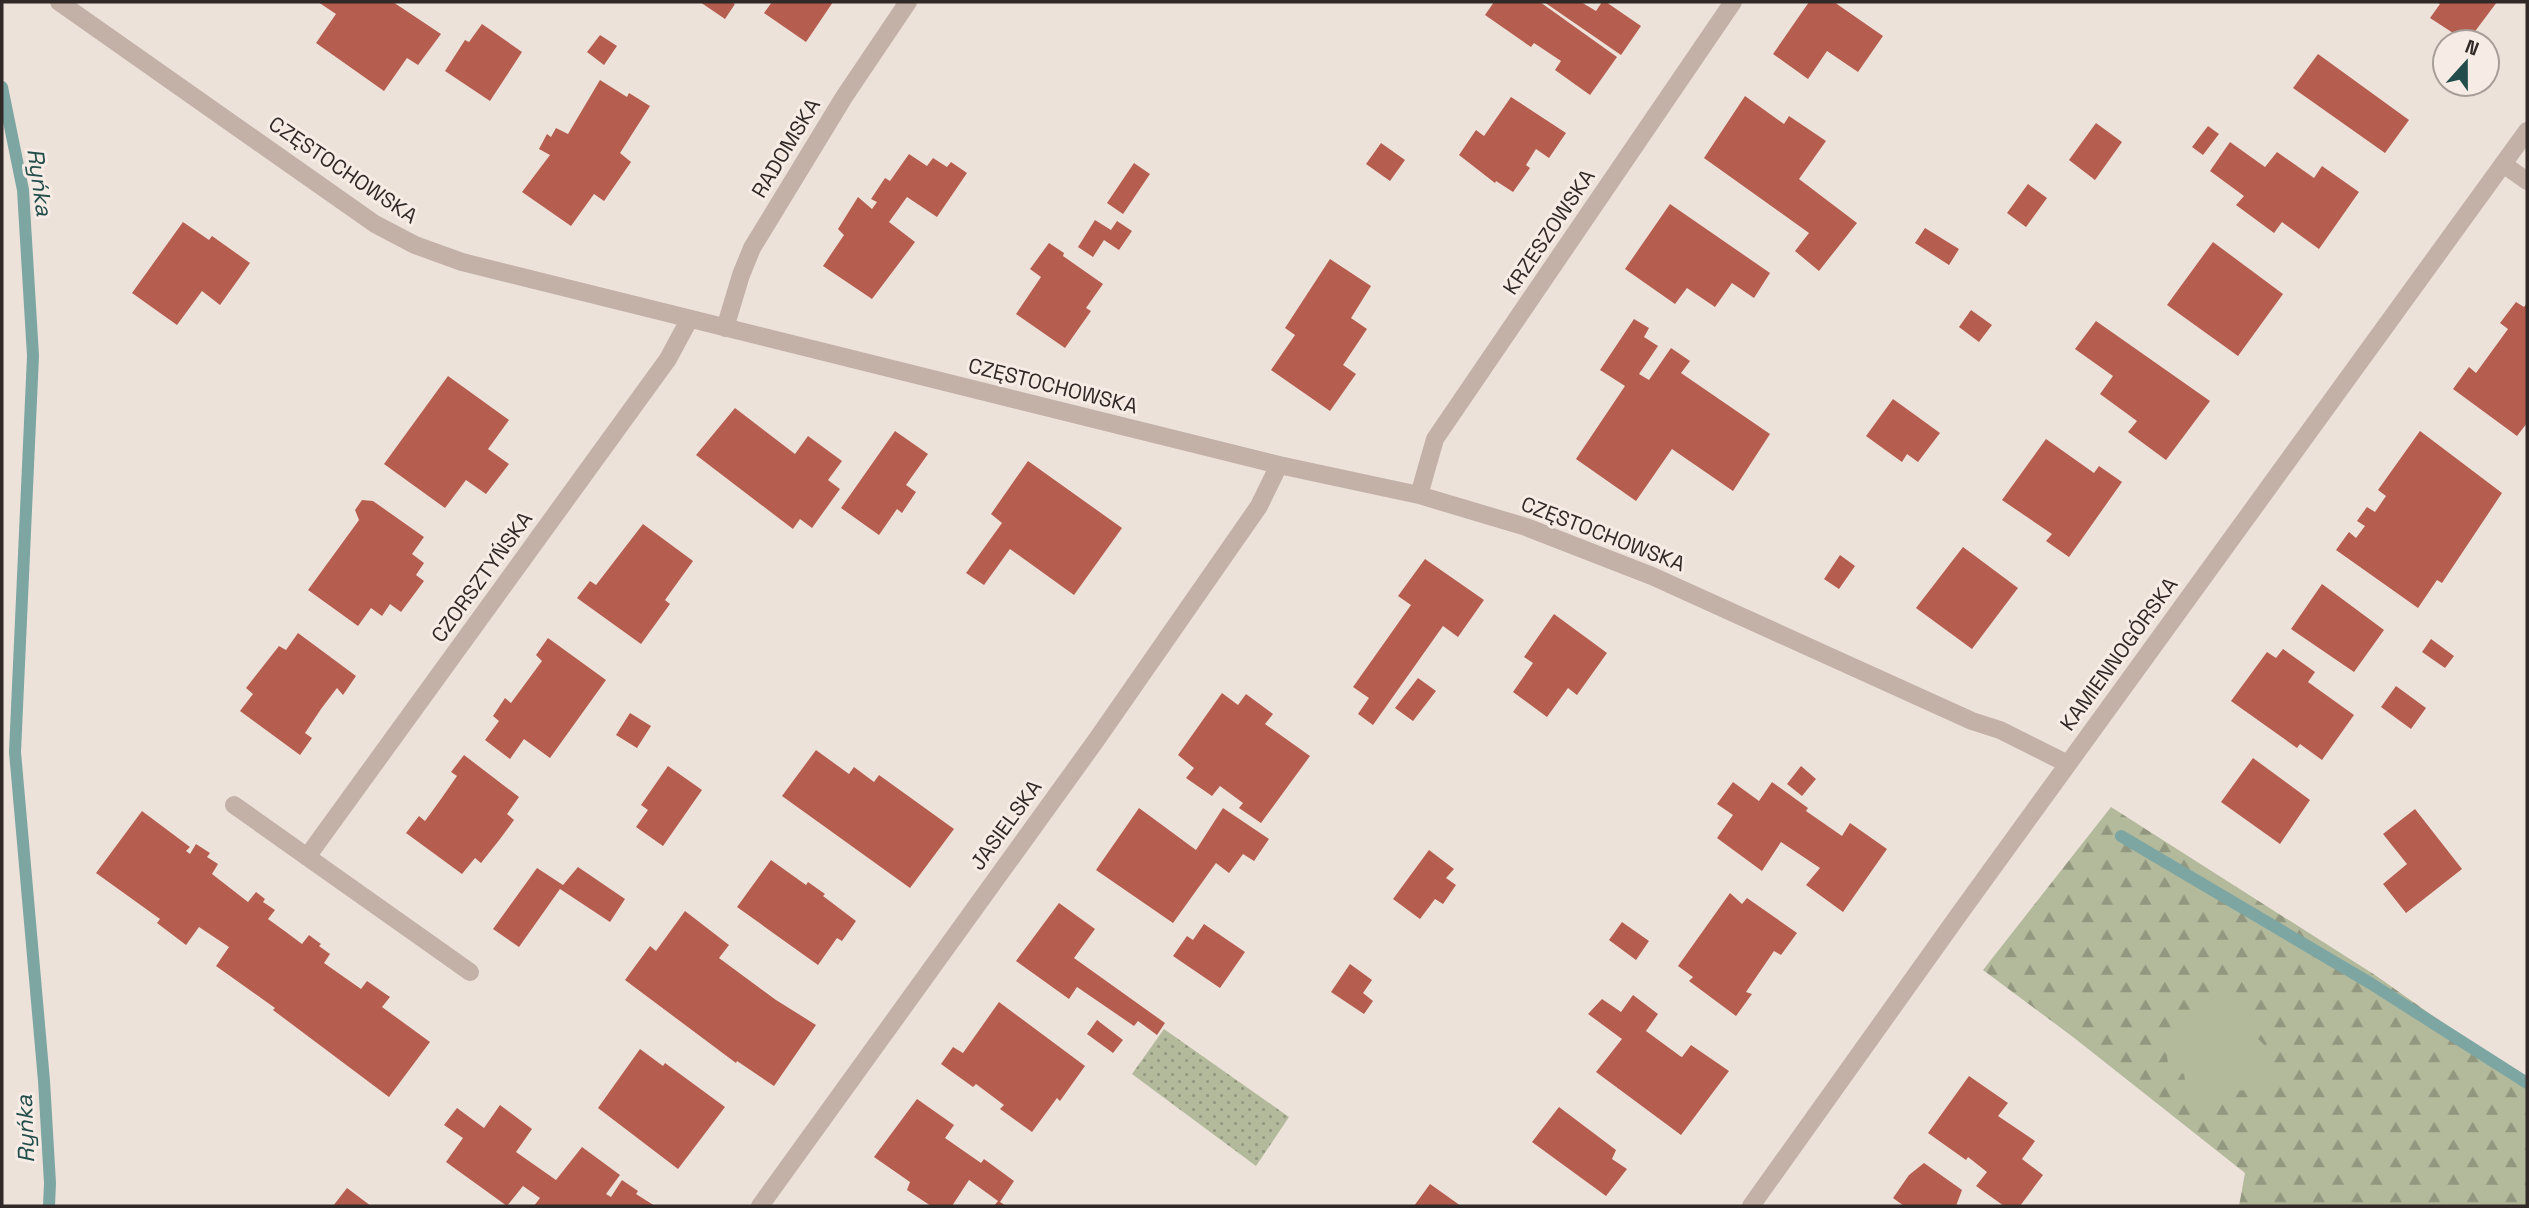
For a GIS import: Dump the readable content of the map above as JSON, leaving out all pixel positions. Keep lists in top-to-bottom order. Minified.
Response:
{"streets":{"street":["RADOMSKA","CZĘSTOCHOWSKA","KRZESZOWSKA","CZORSZTYŃSKA","KAMIENNOGÓRSKA","JASIELSKA"]},"crossings":[["RADOMSKA","CZĘSTOCHOWSKA"],["CZĘSTOCHOWSKA","KRZESZOWSKA"],["CZĘSTOCHOWSKA","CZORSZTYŃSKA"],["CZĘSTOCHOWSKA","KAMIENNOGÓRSKA"],["CZĘSTOCHOWSKA","JASIELSKA"]],"water":["Ryńka"],"north":"top"}
